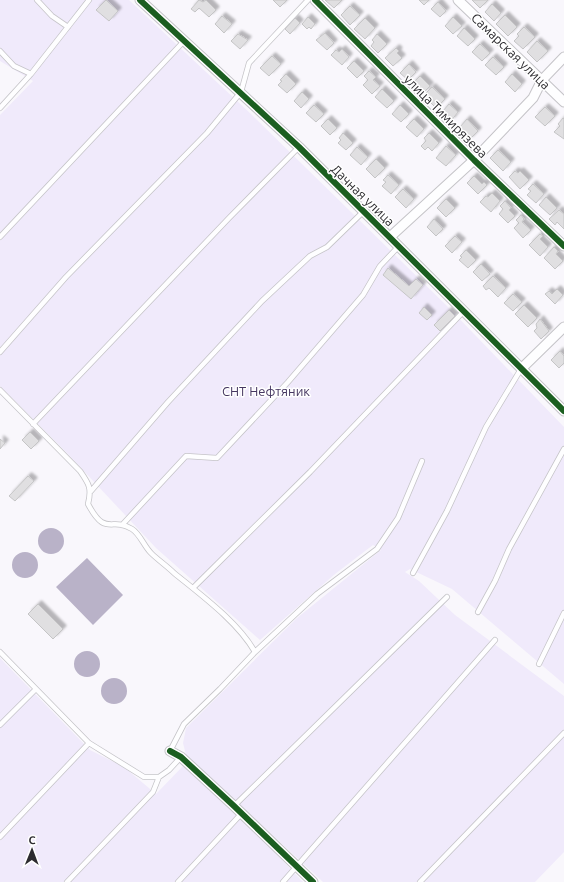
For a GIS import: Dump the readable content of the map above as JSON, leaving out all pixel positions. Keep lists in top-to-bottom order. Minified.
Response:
{"streets":{"street":["Самарская улица","улица Тимирязева","Дачная улица"]},"parks":["СНТ Нефтяник"],"north":"top"}
